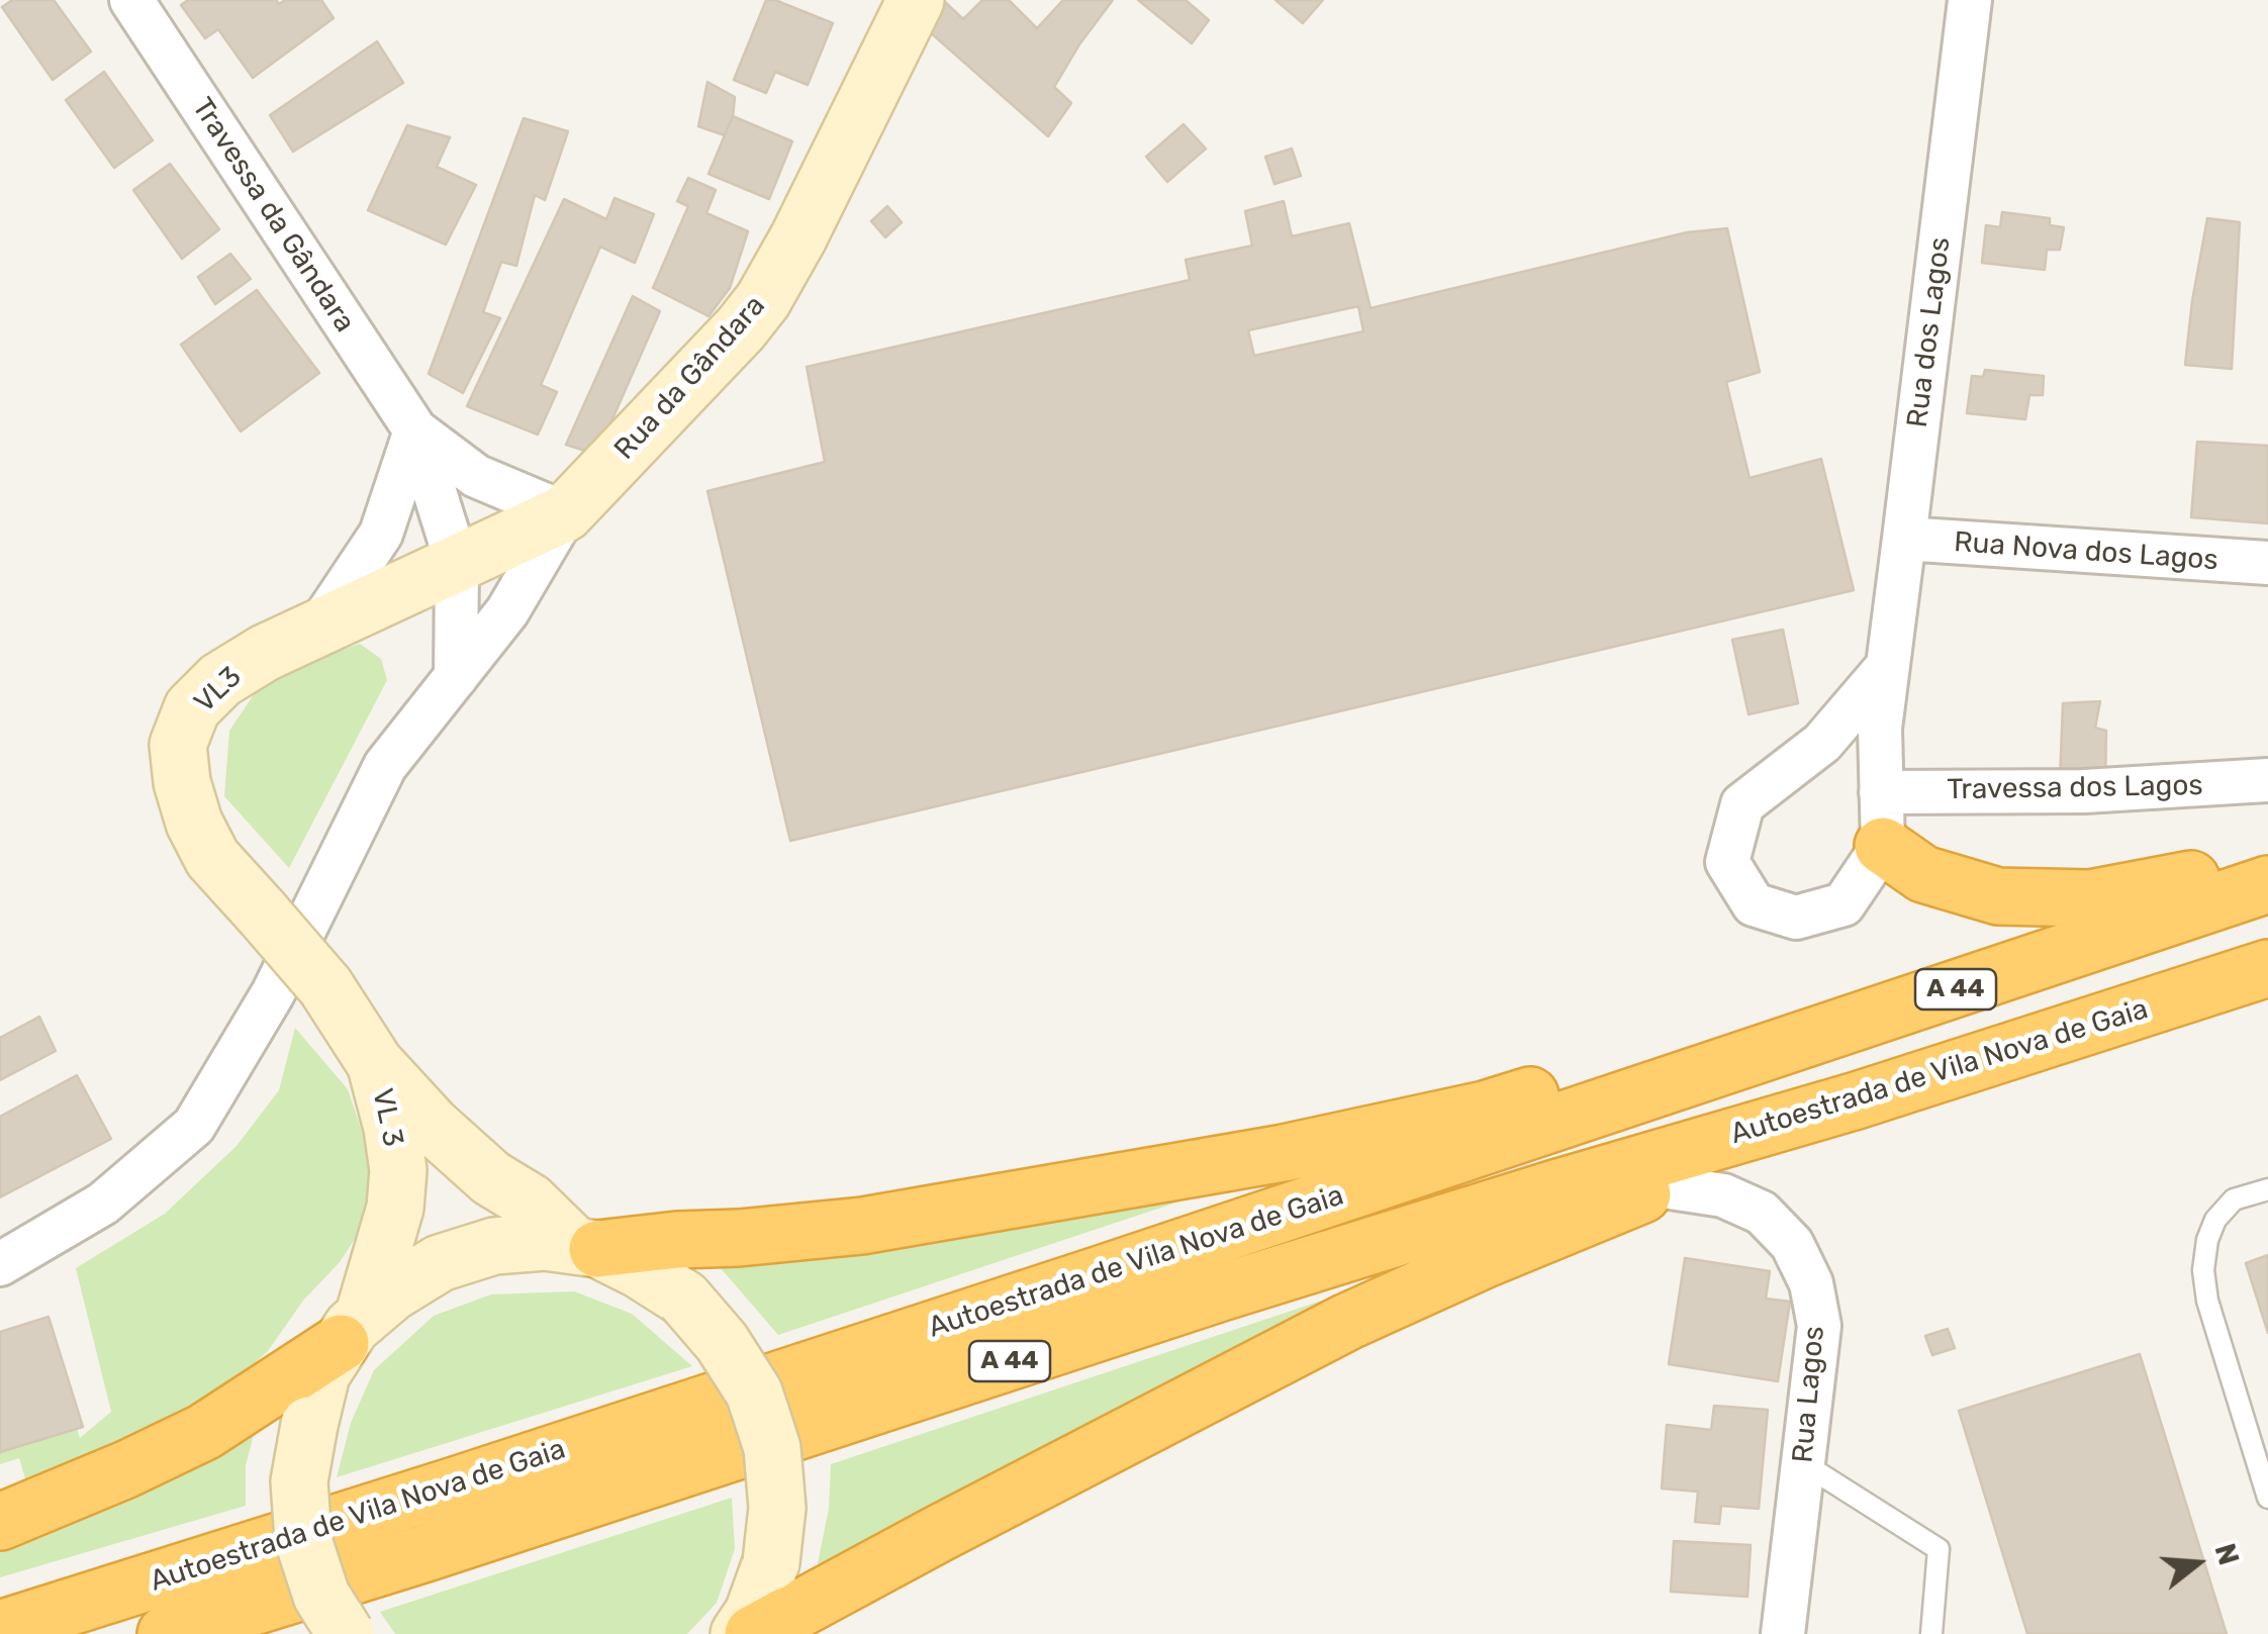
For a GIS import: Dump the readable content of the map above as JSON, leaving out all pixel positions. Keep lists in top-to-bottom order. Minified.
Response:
{"streets":{"highway":["A 44","Autoestrada de Vila Nova de Gaia"],"main road":["Rua da Gândara","VL3","VL 3"],"street":["Travessa da Gândara","Rua dos Lagos","Rua Nova dos Lagos","Travessa dos Lagos","Rua Lagos"]},"crossings":[["Travessa da Gândara","Rua da Gândara"],["Travessa da Gândara","VL3"],["Rua dos Lagos","Rua Nova dos Lagos"],["Rua dos Lagos","Travessa dos Lagos"],["Rua da Gândara","VL3"],["VL3","VL 3"]],"north":"right"}
